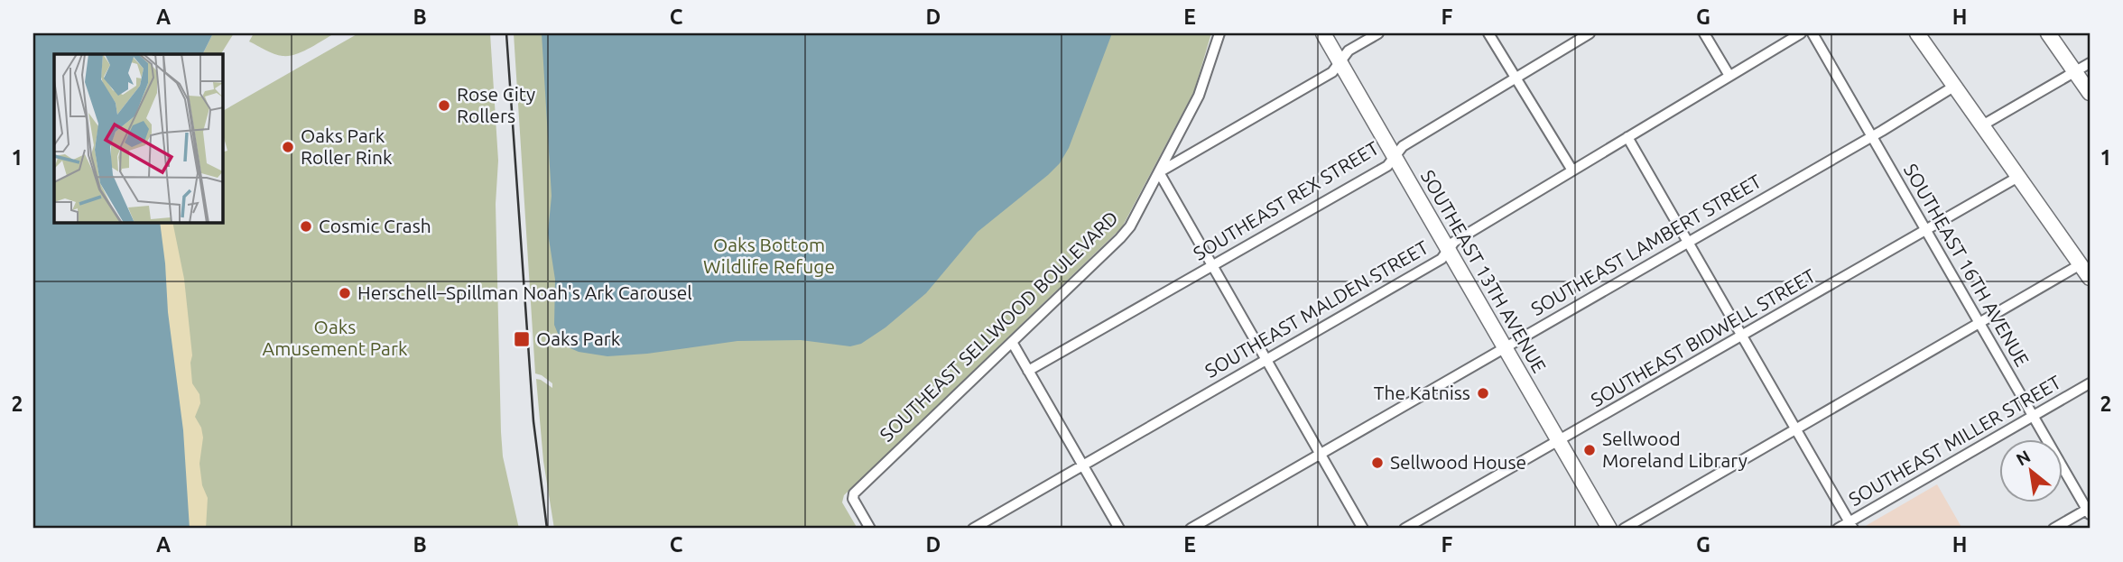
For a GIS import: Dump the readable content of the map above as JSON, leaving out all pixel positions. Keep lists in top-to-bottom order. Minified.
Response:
{"streets":{"street":["SOUTHEAST REX STREET","SOUTHEAST LAMBERT STREET","SOUTHEAST 16TH AVENUE","SOUTHEAST 13TH AVENUE","SOUTHEAST MALDEN STREET","SOUTHEAST SELLWOOD BOULEVARD","SOUTHEAST BIDWELL STREET","SOUTHEAST MILLER STREET"]},"crossings":[["SOUTHEAST REX STREET","SOUTHEAST 13TH AVENUE"],["SOUTHEAST LAMBERT STREET","SOUTHEAST 16TH AVENUE"],["SOUTHEAST LAMBERT STREET","SOUTHEAST 13TH AVENUE"],["SOUTHEAST 16TH AVENUE","SOUTHEAST BIDWELL STREET"],["SOUTHEAST 16TH AVENUE","SOUTHEAST MILLER STREET"],["SOUTHEAST 13TH AVENUE","SOUTHEAST MALDEN STREET"],["SOUTHEAST 13TH AVENUE","SOUTHEAST BIDWELL STREET"]],"parks":["Oaks Bottom Wildlife Refuge","Oaks Amusement Park"],"places":{"other":["Rose City Rollers","Oaks Park Roller Rink","Cosmic Crash","Herschell–Spillman Noah's Ark Carousel","The Katniss","Sellwood Moreland Library","Sellwood House"],"transit":["Oaks Park"]},"north":"top left","grid":{"columns":["A","B","C","D","E","F","G","H"],"rows":["1","2"]}}
